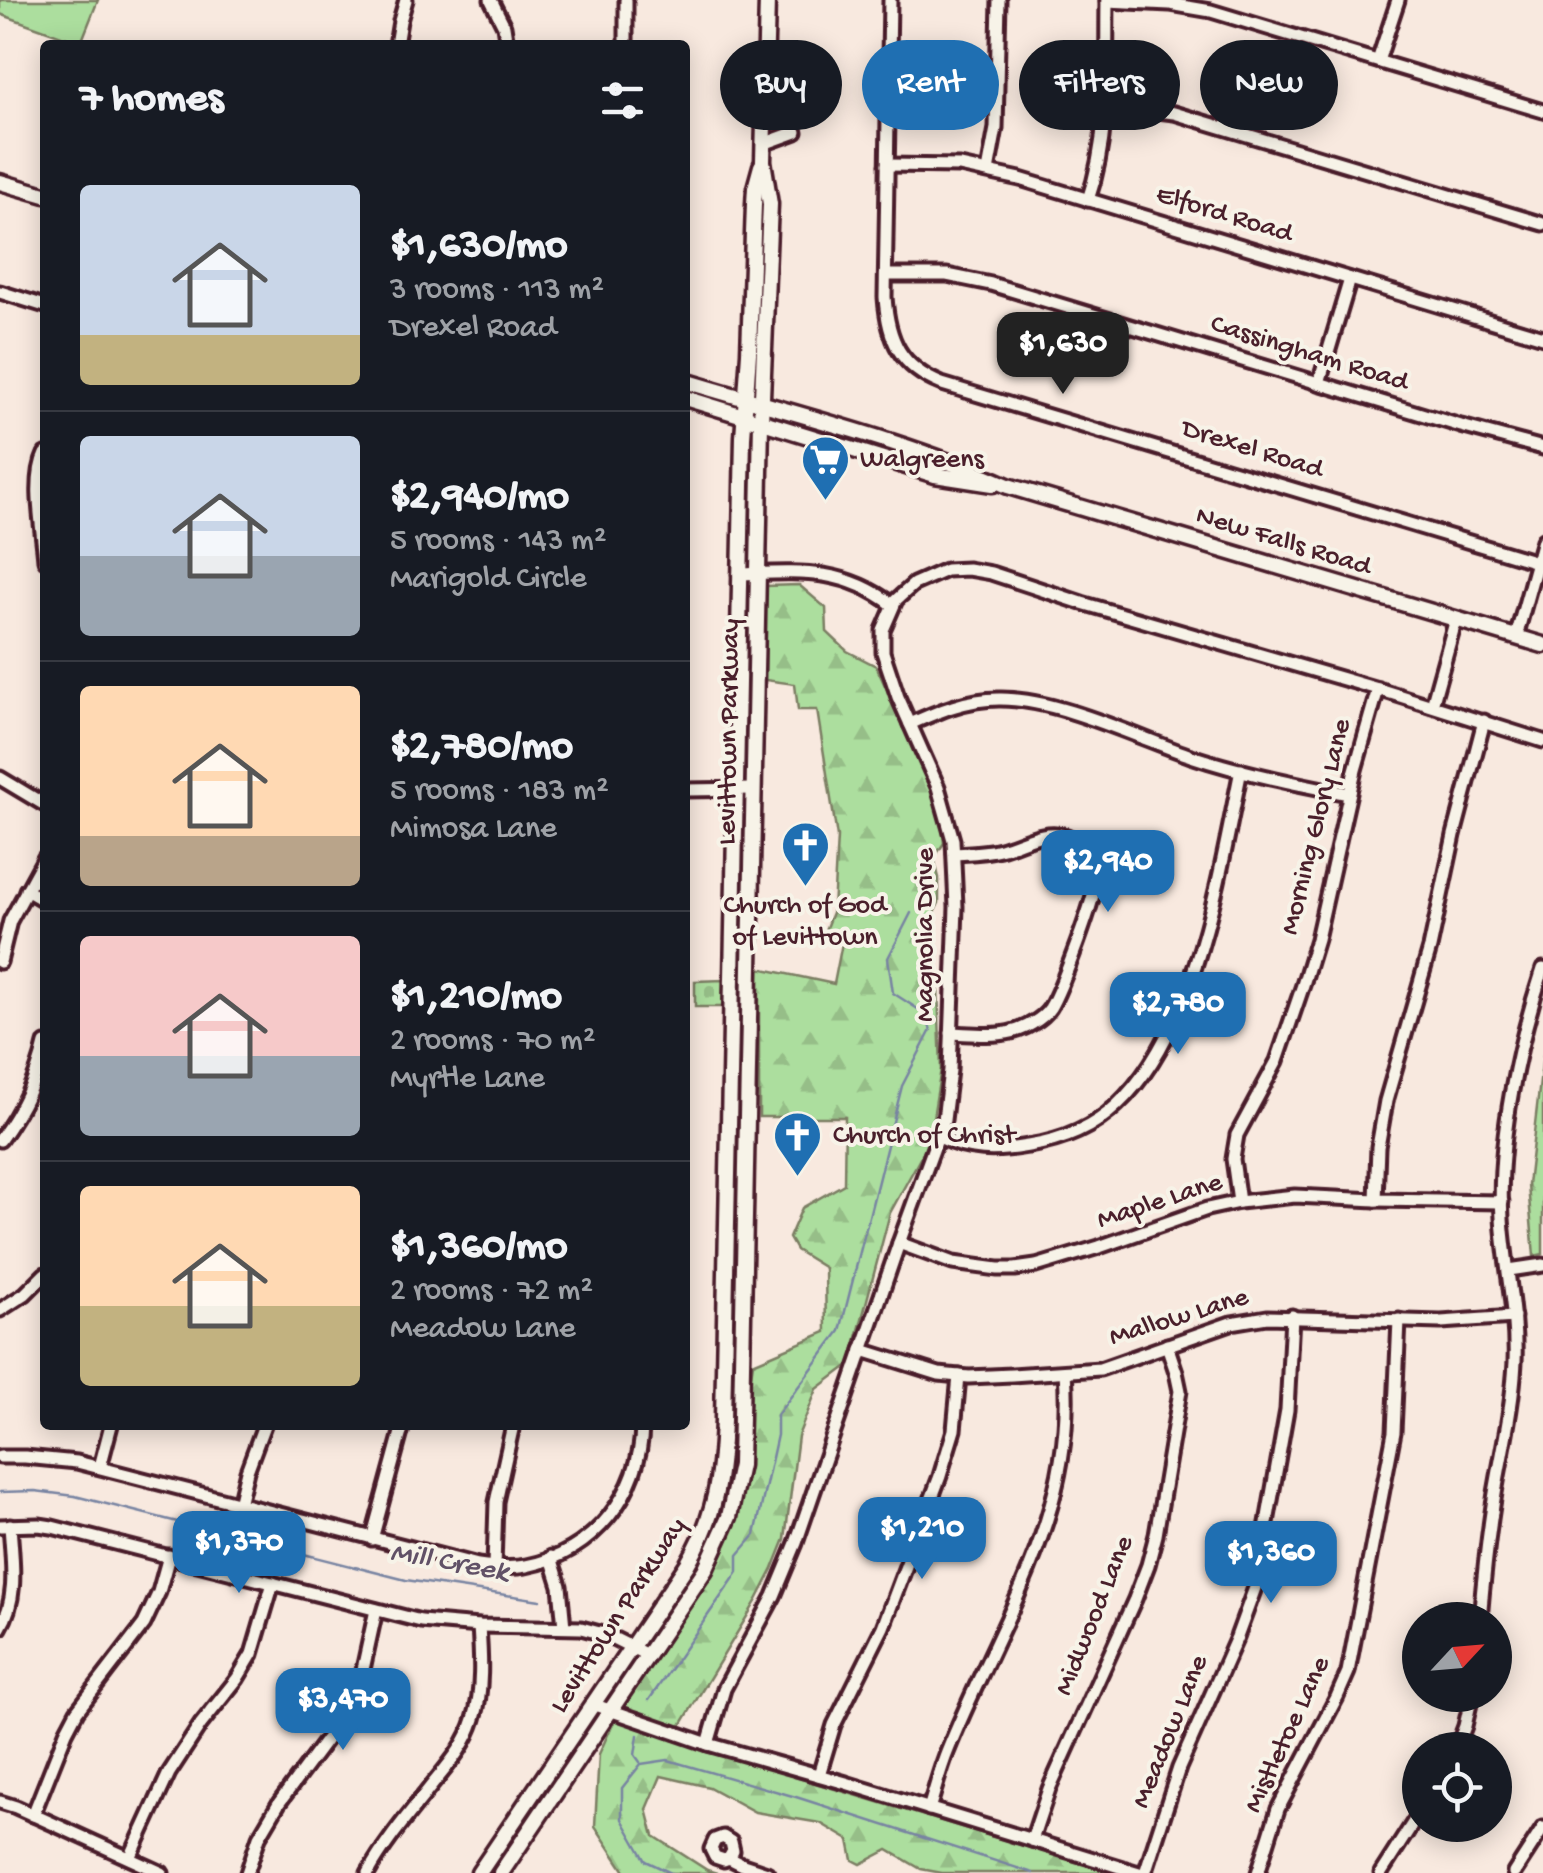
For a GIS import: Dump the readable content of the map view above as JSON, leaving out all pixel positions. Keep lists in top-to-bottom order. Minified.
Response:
{"streets":{"main road":["New Falls Road","Levittown Parkway"],"street":["Elford Road","Cassingham Road","Drexel Road","Morning Glory Lane","Magnolia Drive","Maple Lane","Mallow Lane","Midwood Lane","Meadow Lane","Mistletoe Lane"]},"crossings":[["Elford Road","Drexel Road"],["Cassingham Road","Drexel Road"],["New Falls Road","Levittown Parkway"],["Morning Glory Lane","Maple Lane"],["Magnolia Drive","Maple Lane"],["Magnolia Drive","Mallow Lane"],["Mallow Lane","Midwood Lane"],["Mallow Lane","Meadow Lane"],["Mallow Lane","Mistletoe Lane"]],"water":["Mill Creek"],"places":{"supermarket":["Walgreens"],"church":["Church of God of Levittown","Church of Christ"]},"north":"top right","page":{"chip":["Buy","Rent","Filters","New"],"heading":"7 homes","list":[{"name":"$1,630/mo","note":"3 rooms · 113 m² · Drexel Road"},{"name":"$2,940/mo","note":"5 rooms · 143 m² · Marigold Circle"},{"name":"$2,780/mo","note":"5 rooms · 183 m² · Mimosa Lane"},{"name":"$1,210/mo","note":"2 rooms · 70 m² · Myrtle Lane"},{"name":"$1,360/mo","note":"2 rooms · 72 m² · Meadow Lane"}],"price":["$1,630","$2,940","$2,780","$1,210","$1,370","$1,360","$3,470"]}}
